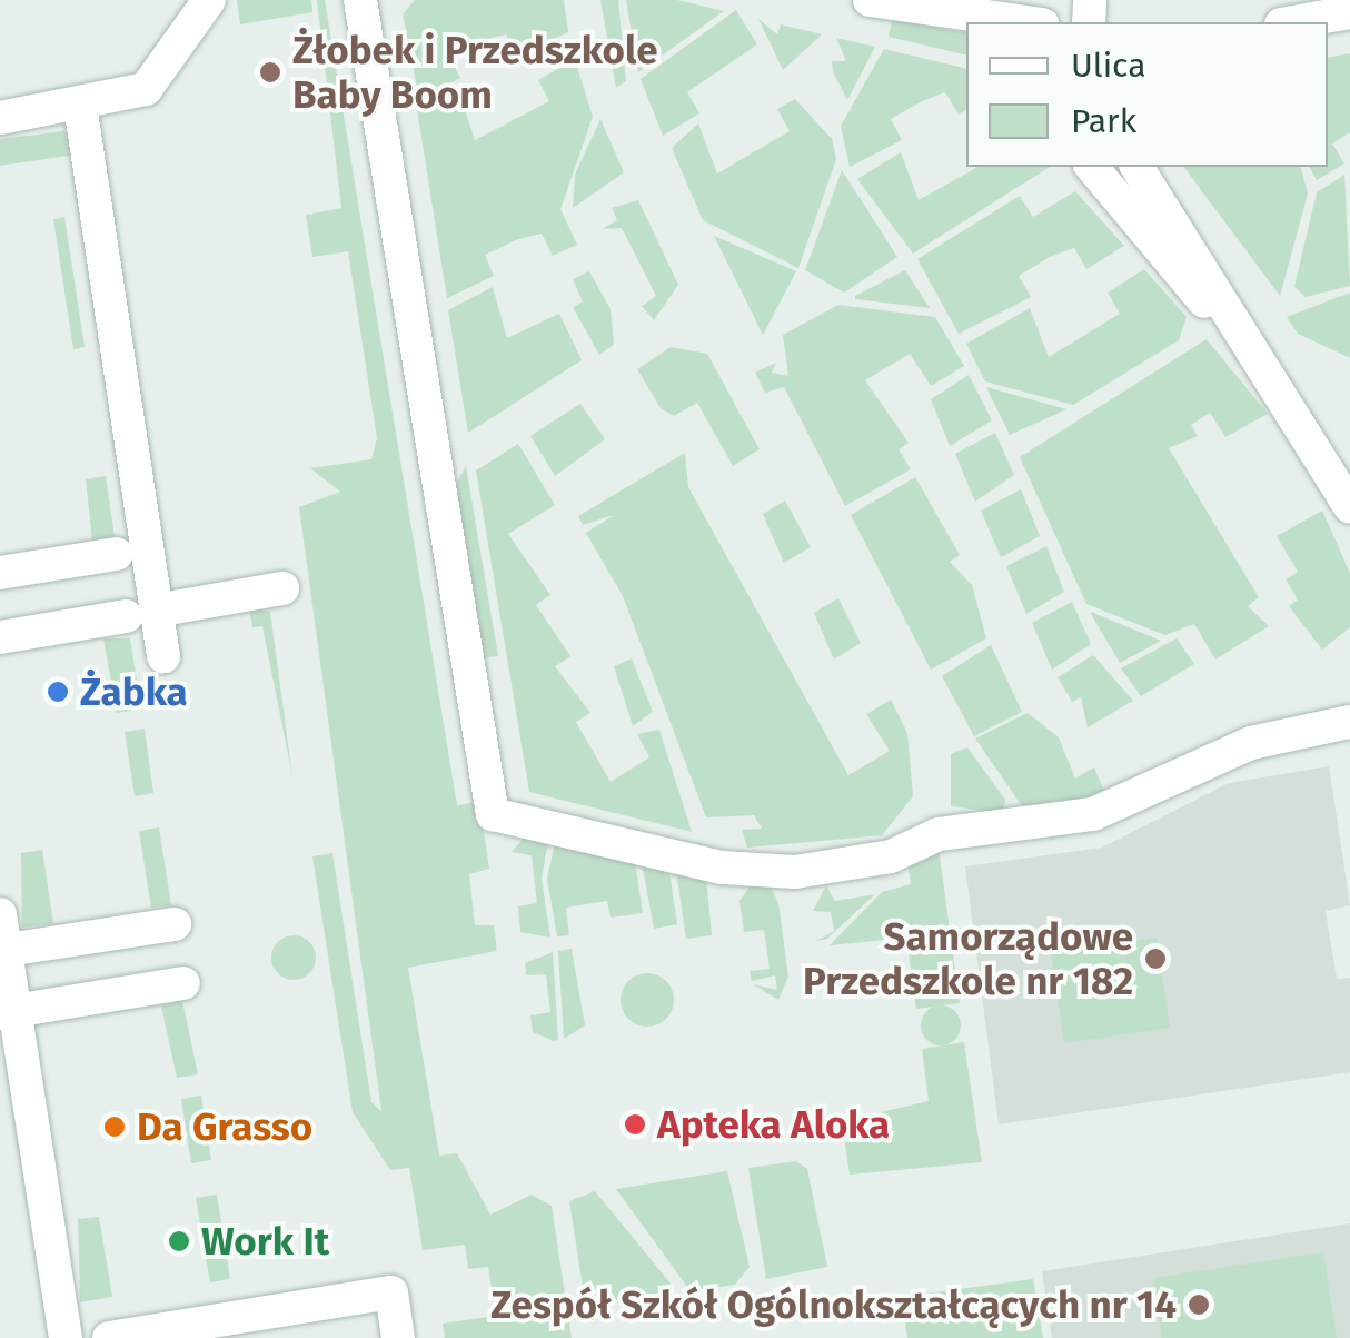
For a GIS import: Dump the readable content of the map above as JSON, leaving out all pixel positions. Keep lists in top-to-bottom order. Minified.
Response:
{"places":["Żłobek i Przedszkole Baby Boom","Żabka","Samorządowe Przedszkole nr 182","Apteka Aloka","Da Grasso","Work It","Zespół Szkół Ogólnokształcących nr 14"],"legend":["Ulica","Park"]}
